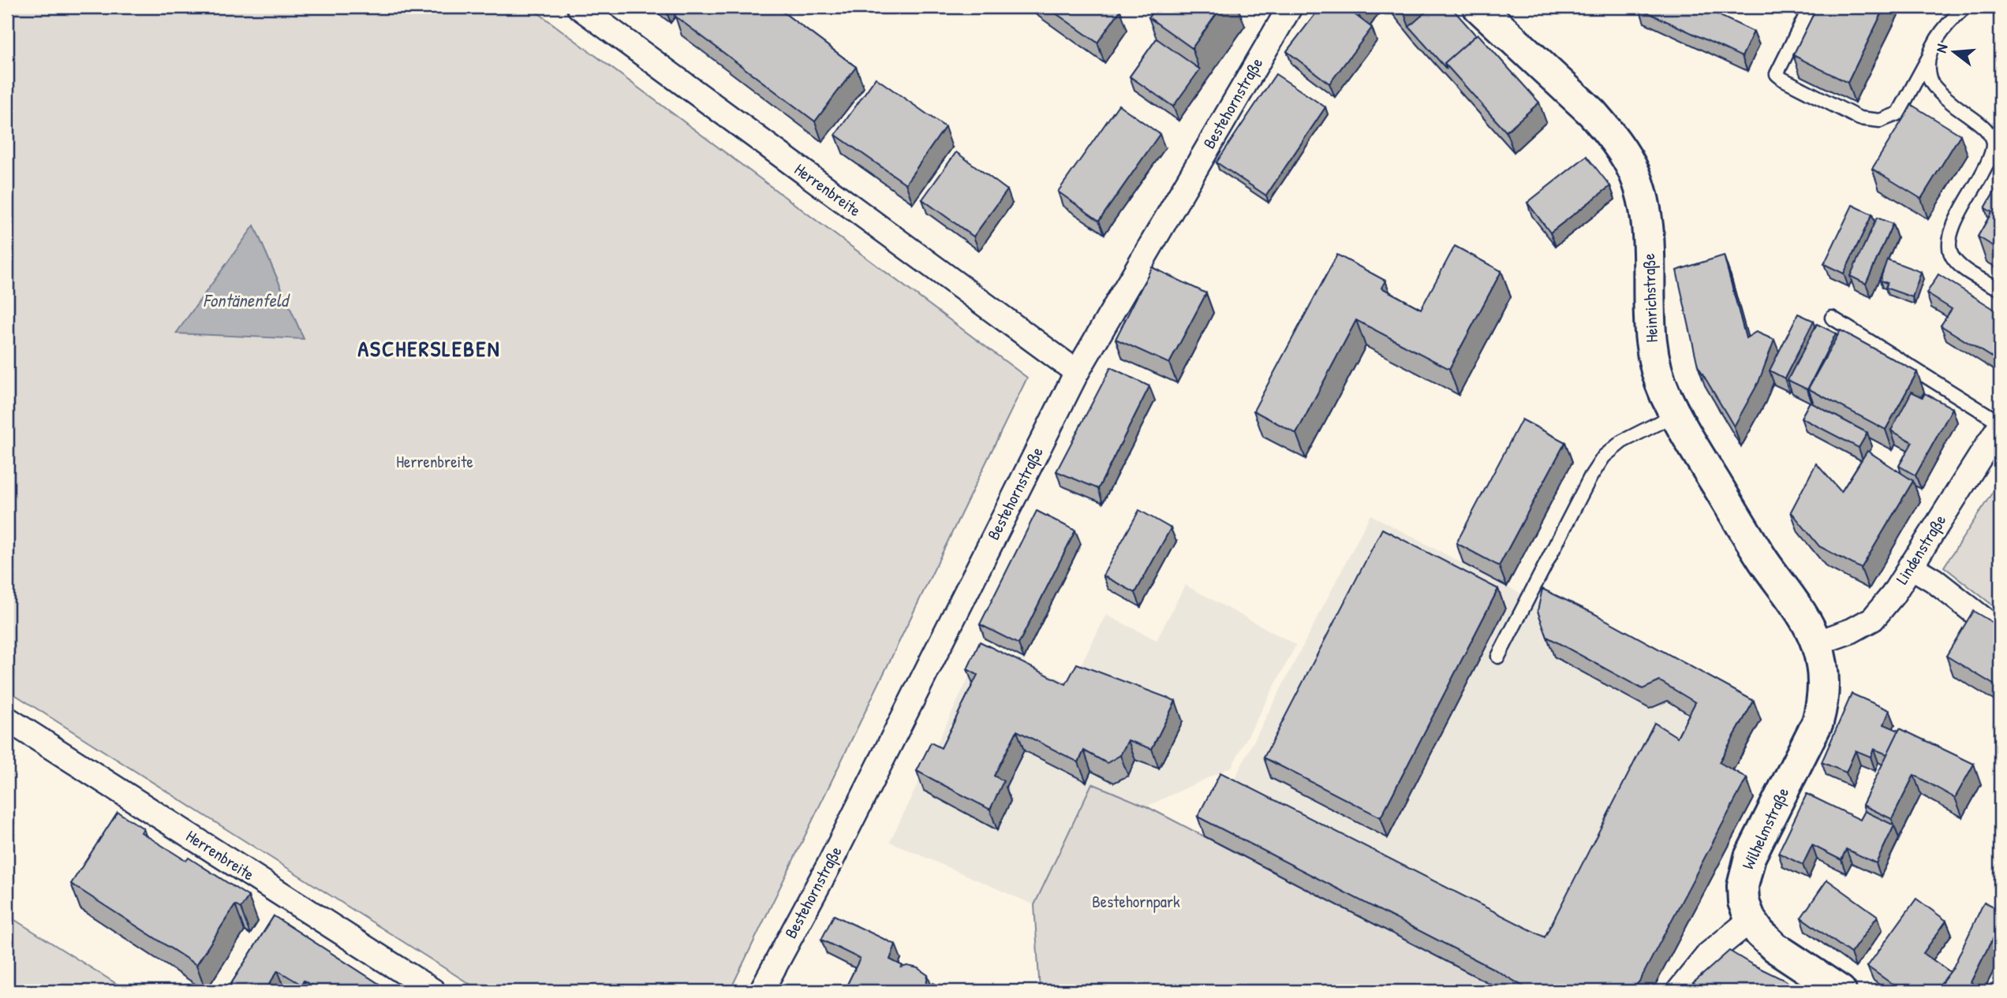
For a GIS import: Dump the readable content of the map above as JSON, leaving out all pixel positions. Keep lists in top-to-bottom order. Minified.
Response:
{"streets":{"main road":["Heinrichstraße","Wilhelmstraße"],"street":["Bestehornstraße","Herrenbreite","Lindenstraße"]},"crossings":[["Bestehornstraße","Herrenbreite"],["Heinrichstraße","Lindenstraße"],["Heinrichstraße","Wilhelmstraße"],["Lindenstraße","Wilhelmstraße"]],"districts":["ASCHERSLEBEN"],"water":["Fontänenfeld"],"parks":["Herrenbreite","Bestehornpark"],"north":"left"}
